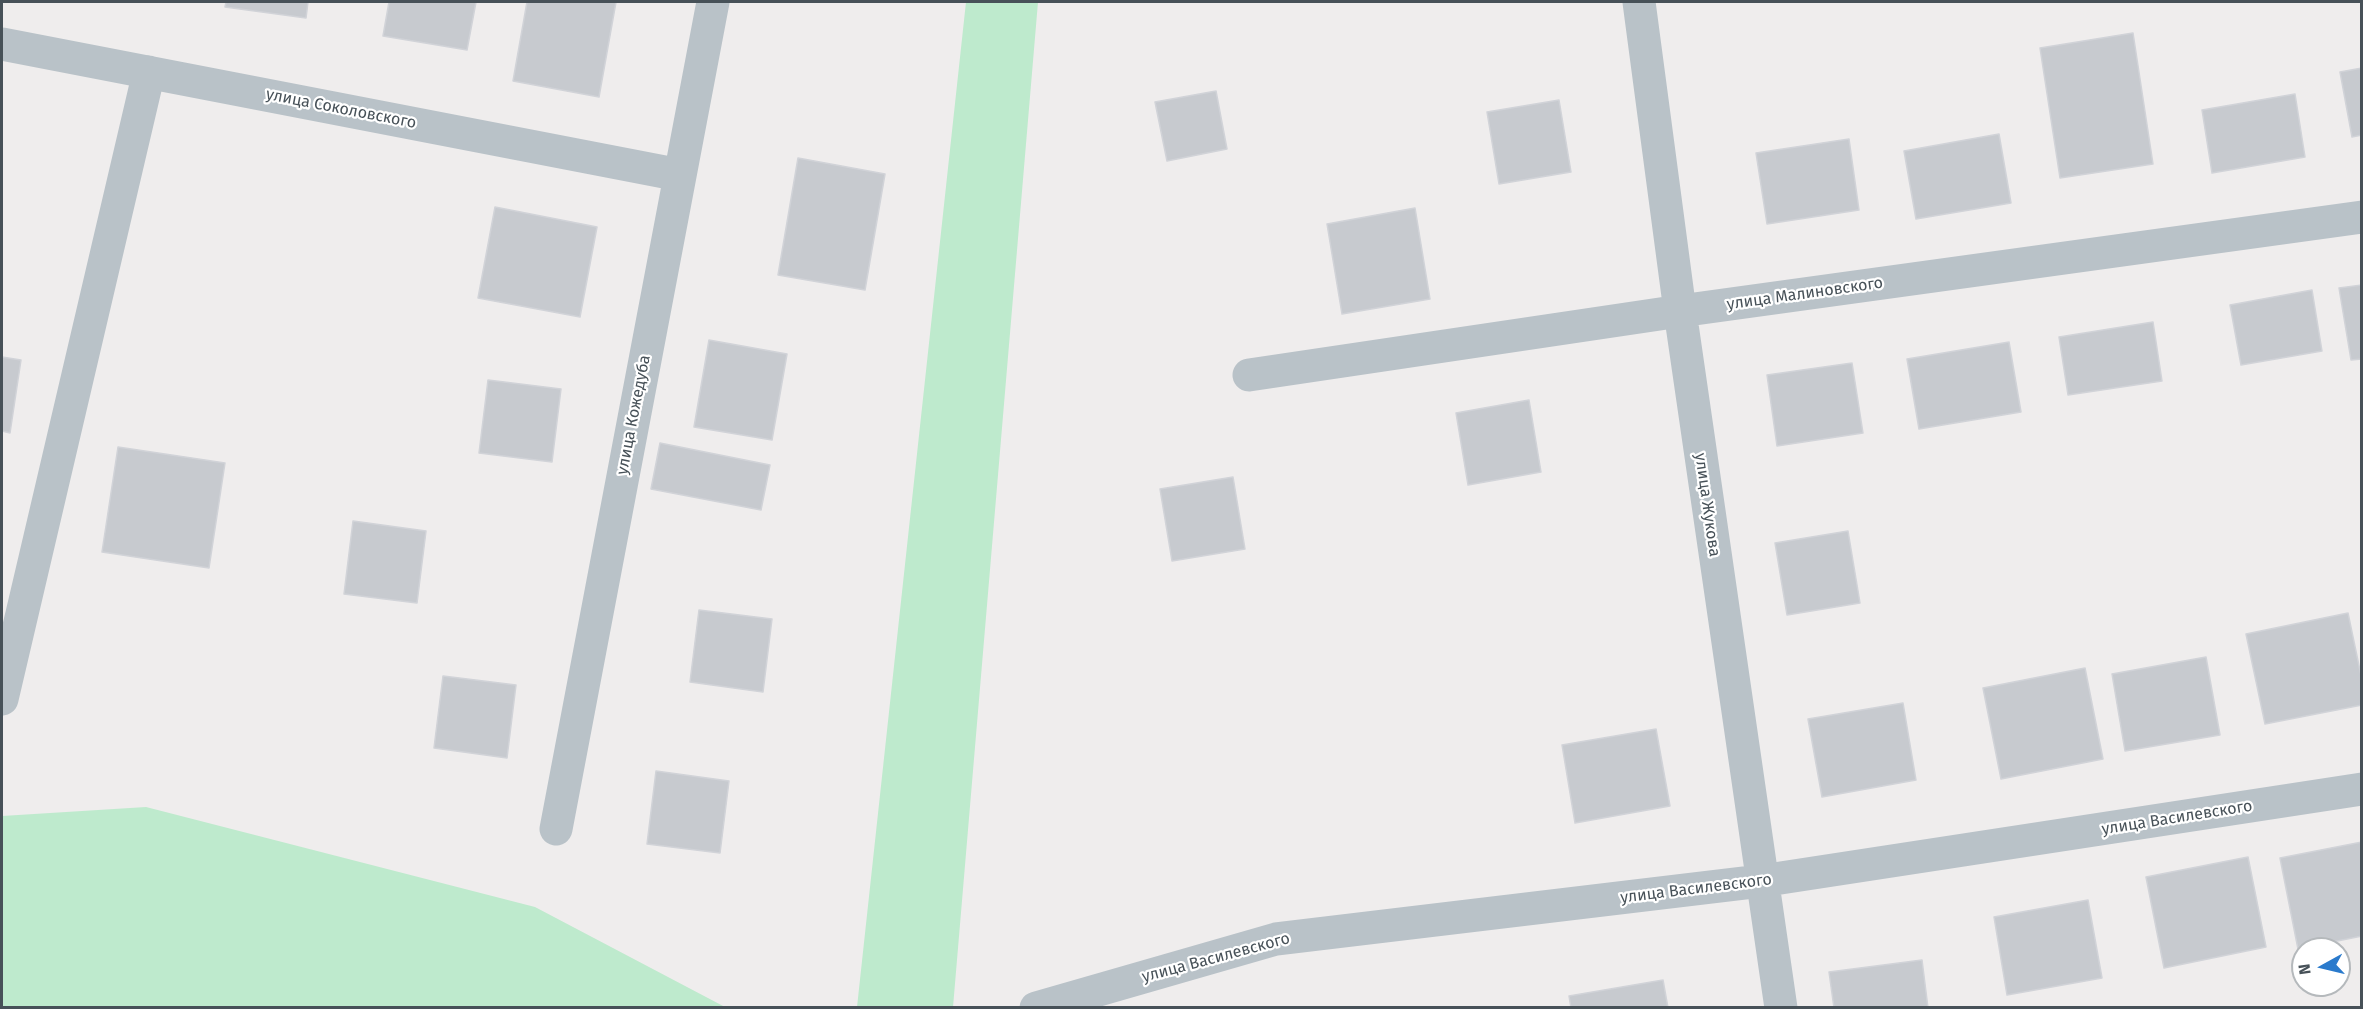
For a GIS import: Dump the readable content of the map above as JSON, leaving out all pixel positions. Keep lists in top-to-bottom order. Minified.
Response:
{"streets":{"street":["улица Соколовского","улица Малиновского","улица Кожедуба","улица Жукова","улица Василевского"]},"crossings":[["улица Соколовского","улица Кожедуба"],["улица Малиновского","улица Жукова"],["улица Жукова","улица Василевского"]],"north":"left"}
